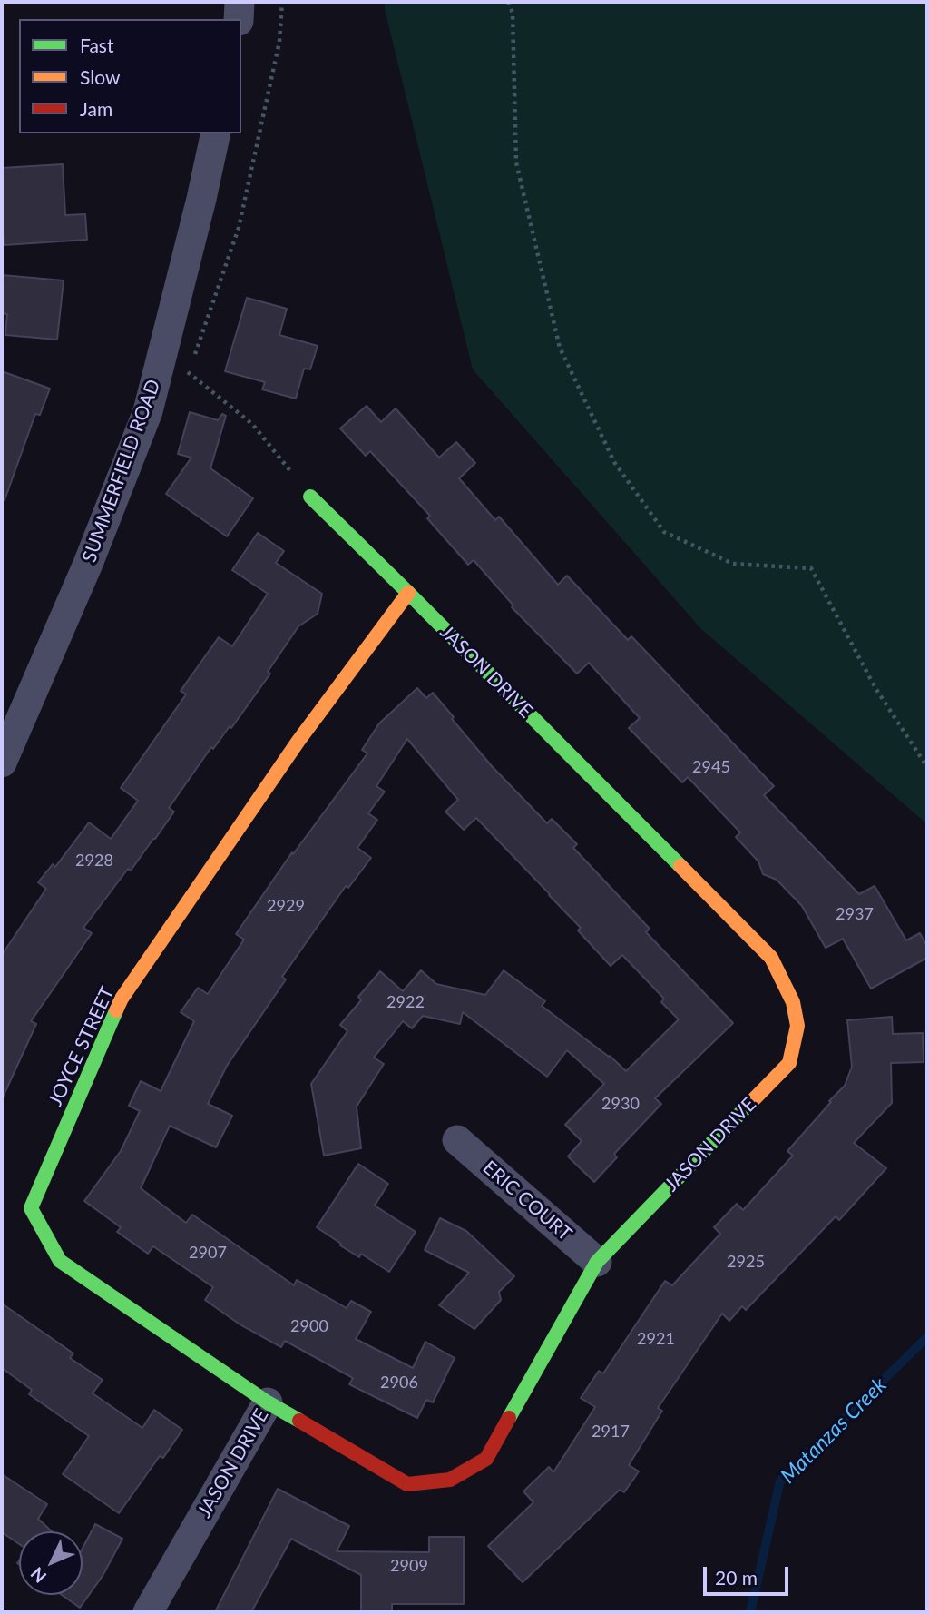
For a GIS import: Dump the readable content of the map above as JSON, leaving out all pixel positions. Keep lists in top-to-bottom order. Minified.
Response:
{"streets":{"street":["SUMMERFIELD ROAD","JASON DRIVE","JOYCE STREET","ERIC COURT"]},"crossings":[["JASON DRIVE","JOYCE STREET"],["JASON DRIVE","ERIC COURT"]],"water":["Matanzas Creek"],"house_numbers":["2945","2928","2929","2937","2922","2930","2907","2925","2900","2921","2906","2917","2909"],"legend":["Fast","Slow","Jam"],"scale_bar":"20 m","north":"bottom left"}
